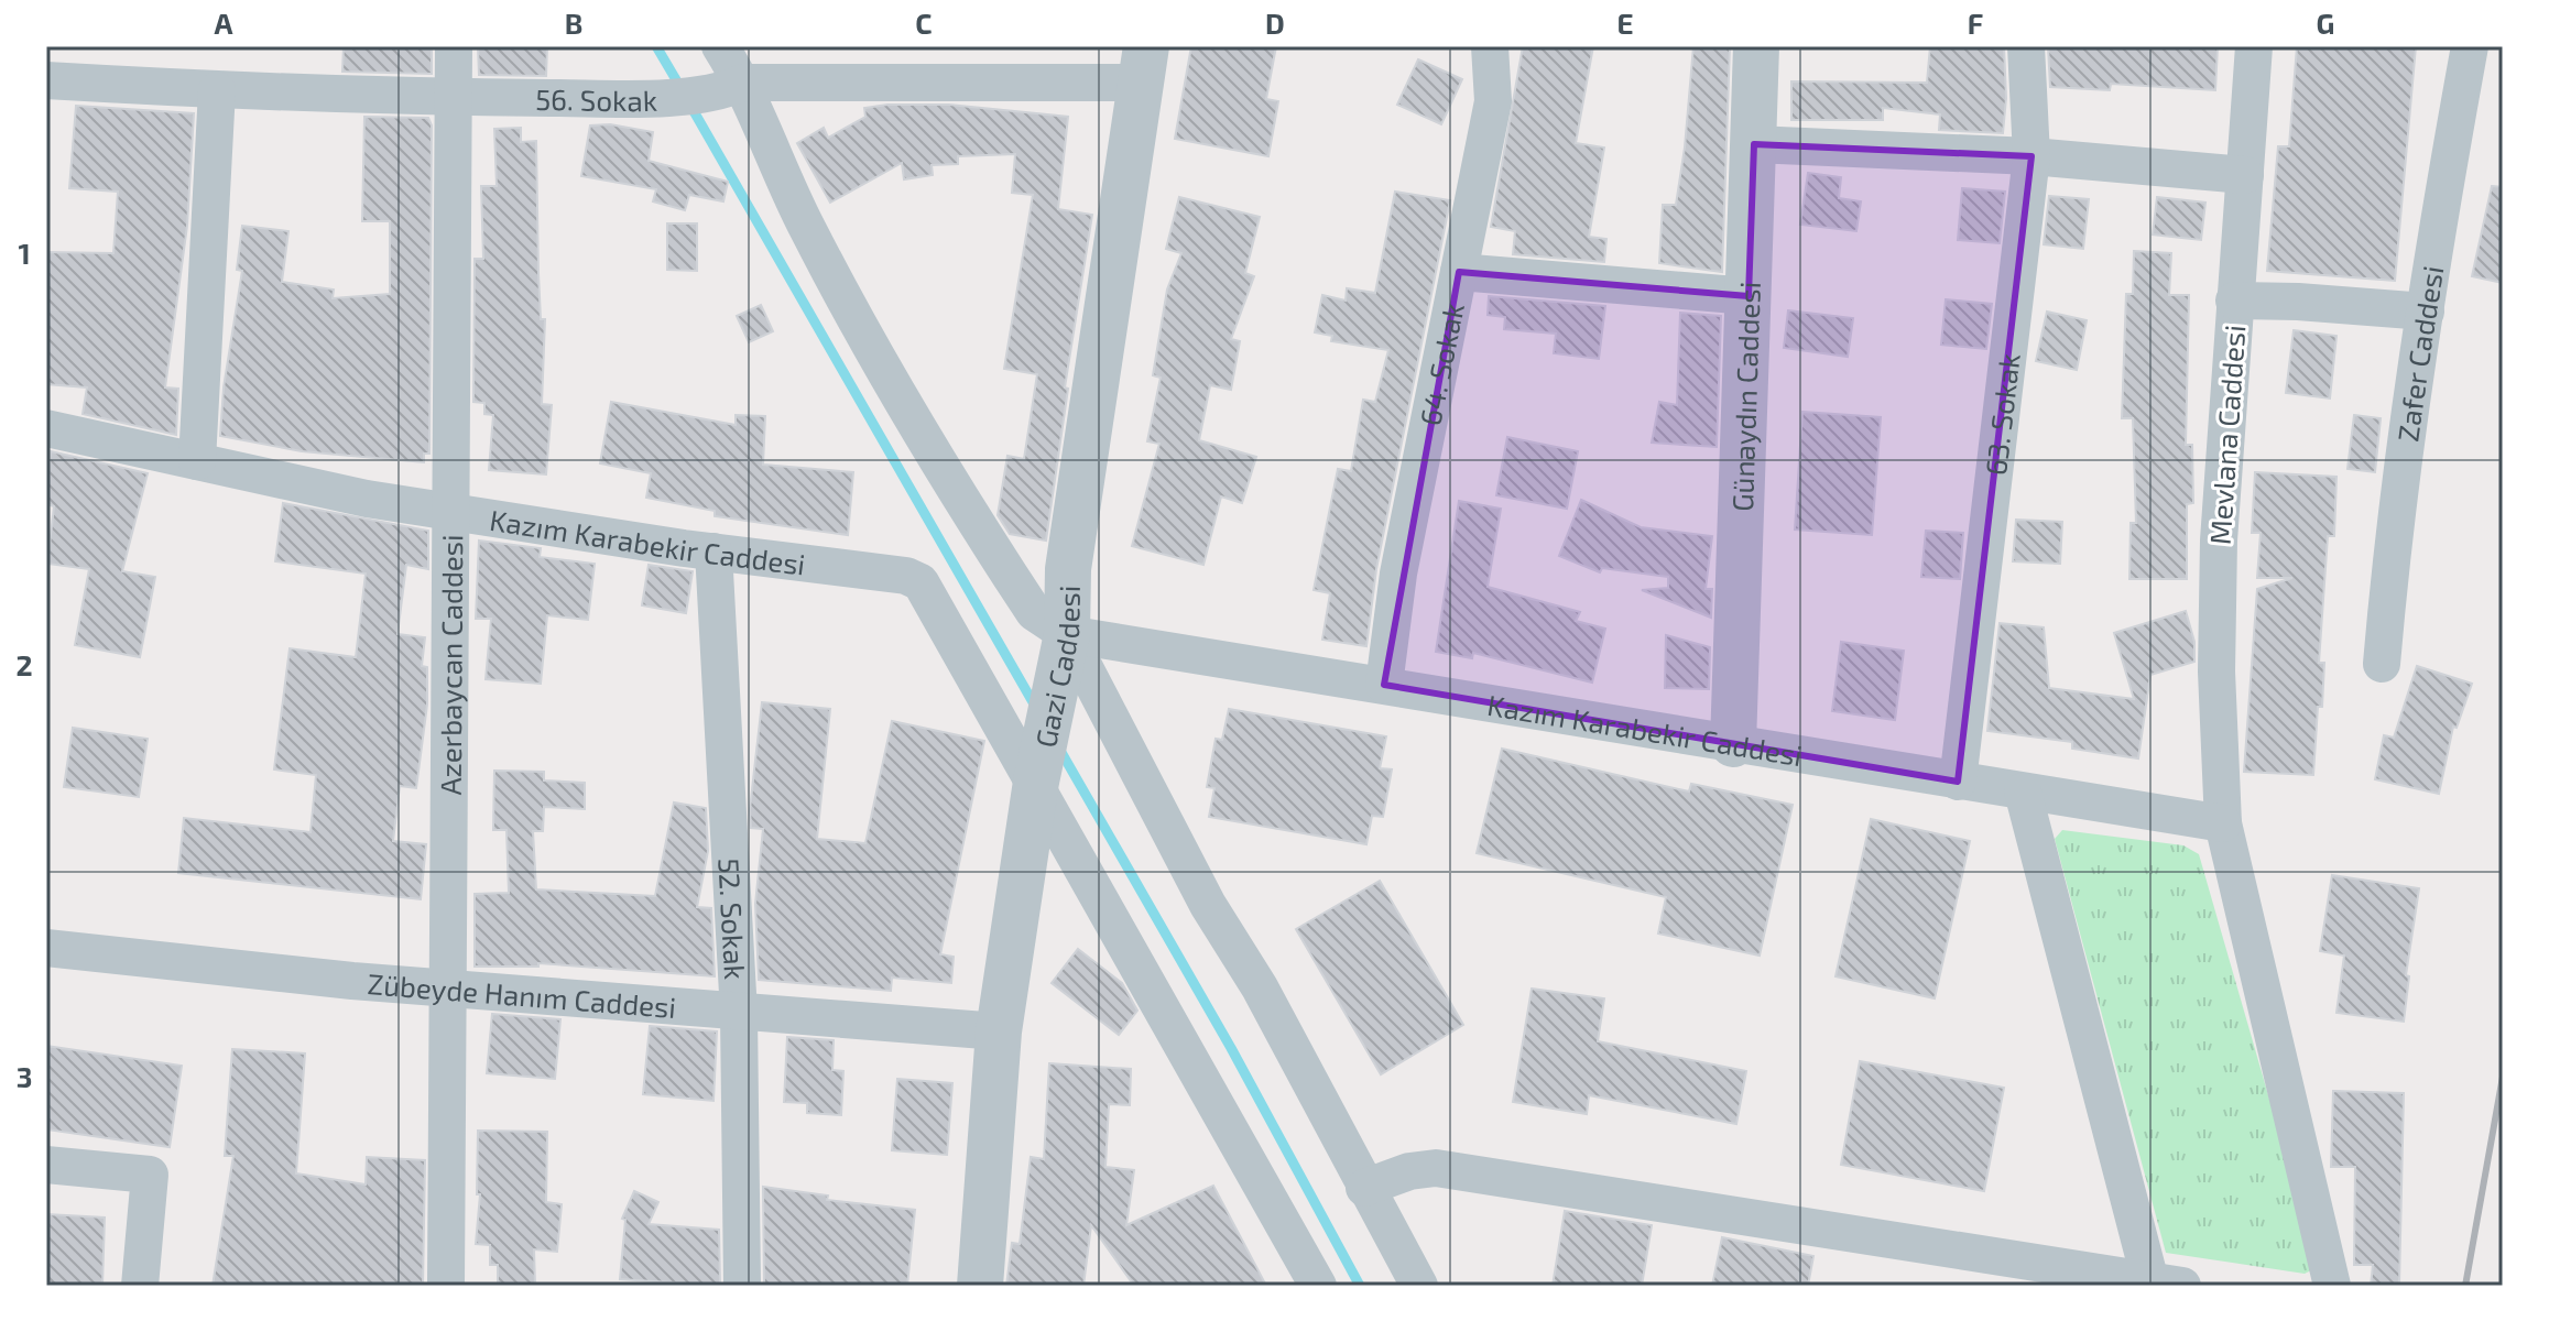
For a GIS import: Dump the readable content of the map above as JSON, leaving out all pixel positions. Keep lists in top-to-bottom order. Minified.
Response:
{"streets":{"street":["56. Sokak","Zafer Caddesi","64. Sokak","Günaydın Caddesi","63. Sokak","Mevlana Caddesi","Kazım Karabekir Caddesi","Gazi Caddesi","Azerbaycan Caddesi","52. Sokak","Zübeyde Hanım Caddesi"]},"crossings":[["56. Sokak","Gazi Caddesi"],["56. Sokak","Azerbaycan Caddesi"],["64. Sokak","Kazım Karabekir Caddesi"],["Günaydın Caddesi","Kazım Karabekir Caddesi"],["63. Sokak","Kazım Karabekir Caddesi"],["Mevlana Caddesi","Kazım Karabekir Caddesi"],["Kazım Karabekir Caddesi","Gazi Caddesi"],["Kazım Karabekir Caddesi","Azerbaycan Caddesi"],["Kazım Karabekir Caddesi","52. Sokak"],["Gazi Caddesi","Zübeyde Hanım Caddesi"],["Azerbaycan Caddesi","Zübeyde Hanım Caddesi"],["52. Sokak","Zübeyde Hanım Caddesi"]],"grid":{"columns":["A","B","C","D","E","F","G"],"rows":["1","2","3"]}}
